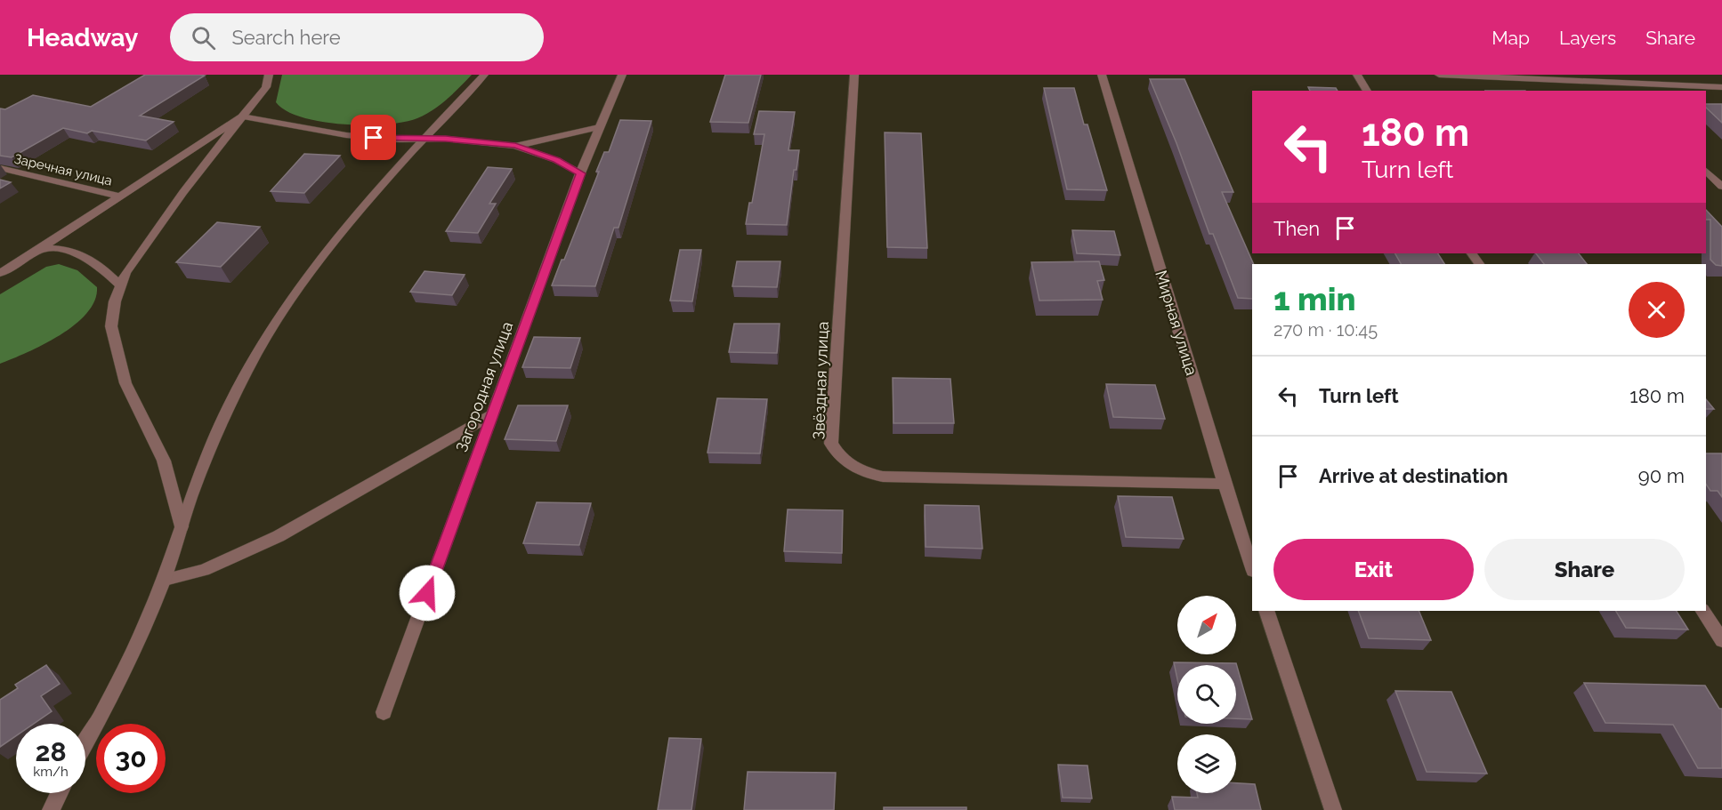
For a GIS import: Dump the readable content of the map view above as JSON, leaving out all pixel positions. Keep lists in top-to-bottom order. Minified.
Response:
{"streets":{"street":["Заречная улица","Мирная улица","Звёздная улица","Загородная улица"]},"crossings":[["Мирная улица","Звёздная улица"]],"north":"top right","page":{"header":"Headway","search":"Search here","nav":["Map","Layers","Share"],"turn":["180 m","Turn left"],"then":"Then","heading":["1 min","270 m · 10:45"],"list":[{"name":"Turn left","value":"180 m"},{"name":"Arrive at destination","value":"90 m"}],"buttons":["Exit","Share"],"speed":"28 km/h","limit":"30"}}
